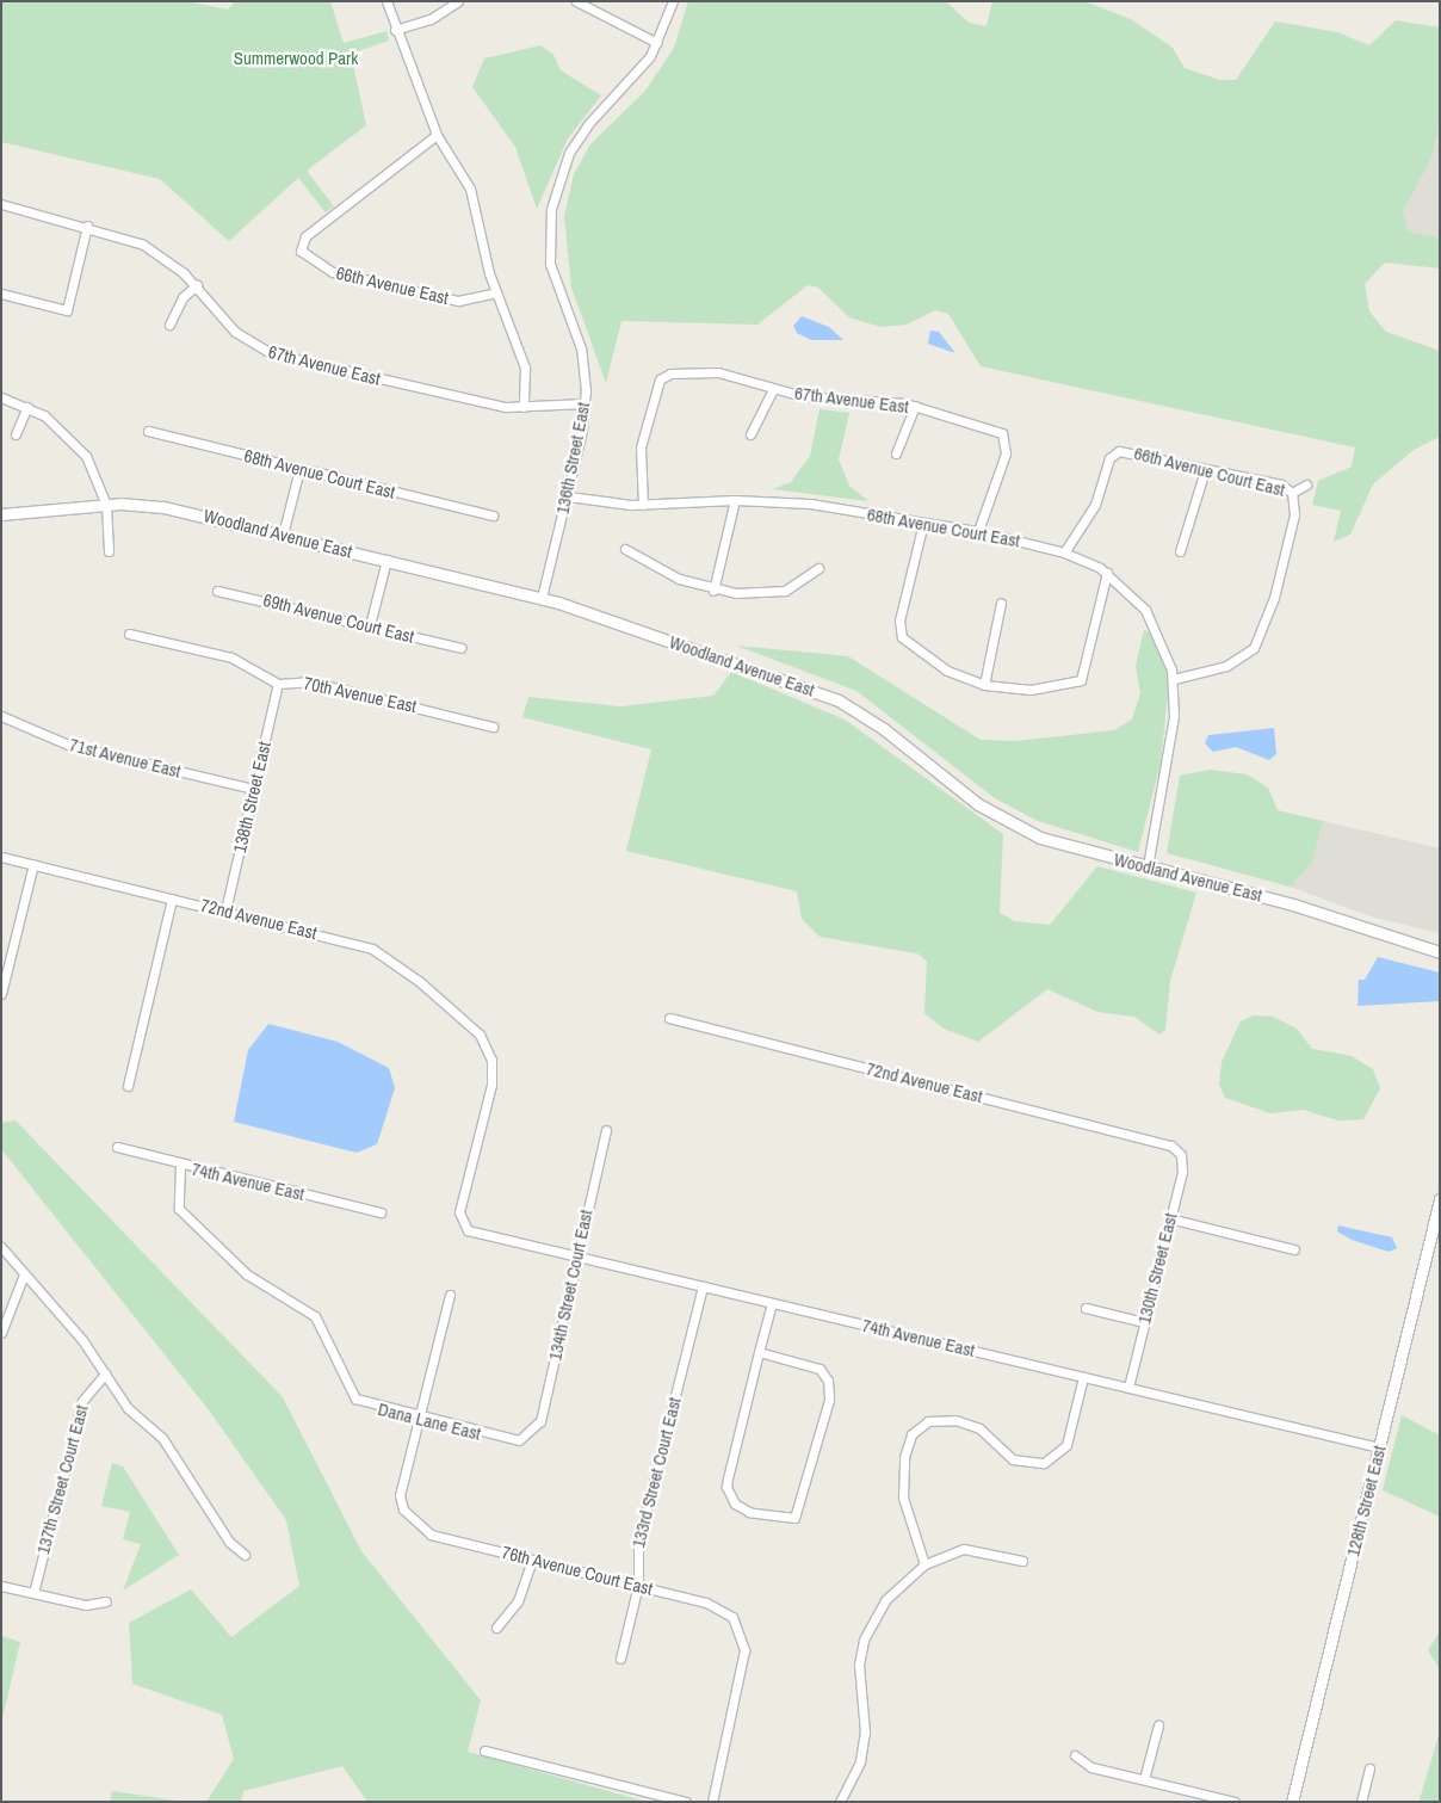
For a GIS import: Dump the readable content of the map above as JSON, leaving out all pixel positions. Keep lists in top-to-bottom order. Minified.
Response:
{"streets":{"street":["66th Avenue East","67th Avenue East","136th Street East","66th Avenue Court East","68th Avenue Court East","Woodland Avenue East","69th Avenue Court East","70th Avenue East","71st Avenue East","138th Street East","72nd Avenue East","74th Avenue East","130th Street East","134th Street Court East","Dana Lane East","133rd Street Court East","137th Street Court East","128th Street East","76th Avenue Court East"]},"crossings":[["67th Avenue East","136th Street East"],["67th Avenue East","68th Avenue Court East"],["136th Street East","68th Avenue Court East"],["136th Street East","Woodland Avenue East"],["66th Avenue Court East","68th Avenue Court East"],["68th Avenue Court East","Woodland Avenue East"],["70th Avenue East","138th Street East"],["71st Avenue East","138th Street East"],["138th Street East","72nd Avenue East"],["72nd Avenue East","74th Avenue East"],["72nd Avenue East","130th Street East"],["74th Avenue East","130th Street East"],["74th Avenue East","134th Street Court East"],["74th Avenue East","Dana Lane East"],["74th Avenue East","133rd Street Court East"],["74th Avenue East","128th Street East"],["134th Street Court East","Dana Lane East"],["Dana Lane East","76th Avenue Court East"],["133rd Street Court East","76th Avenue Court East"]],"parks":["Summerwood Park"]}
